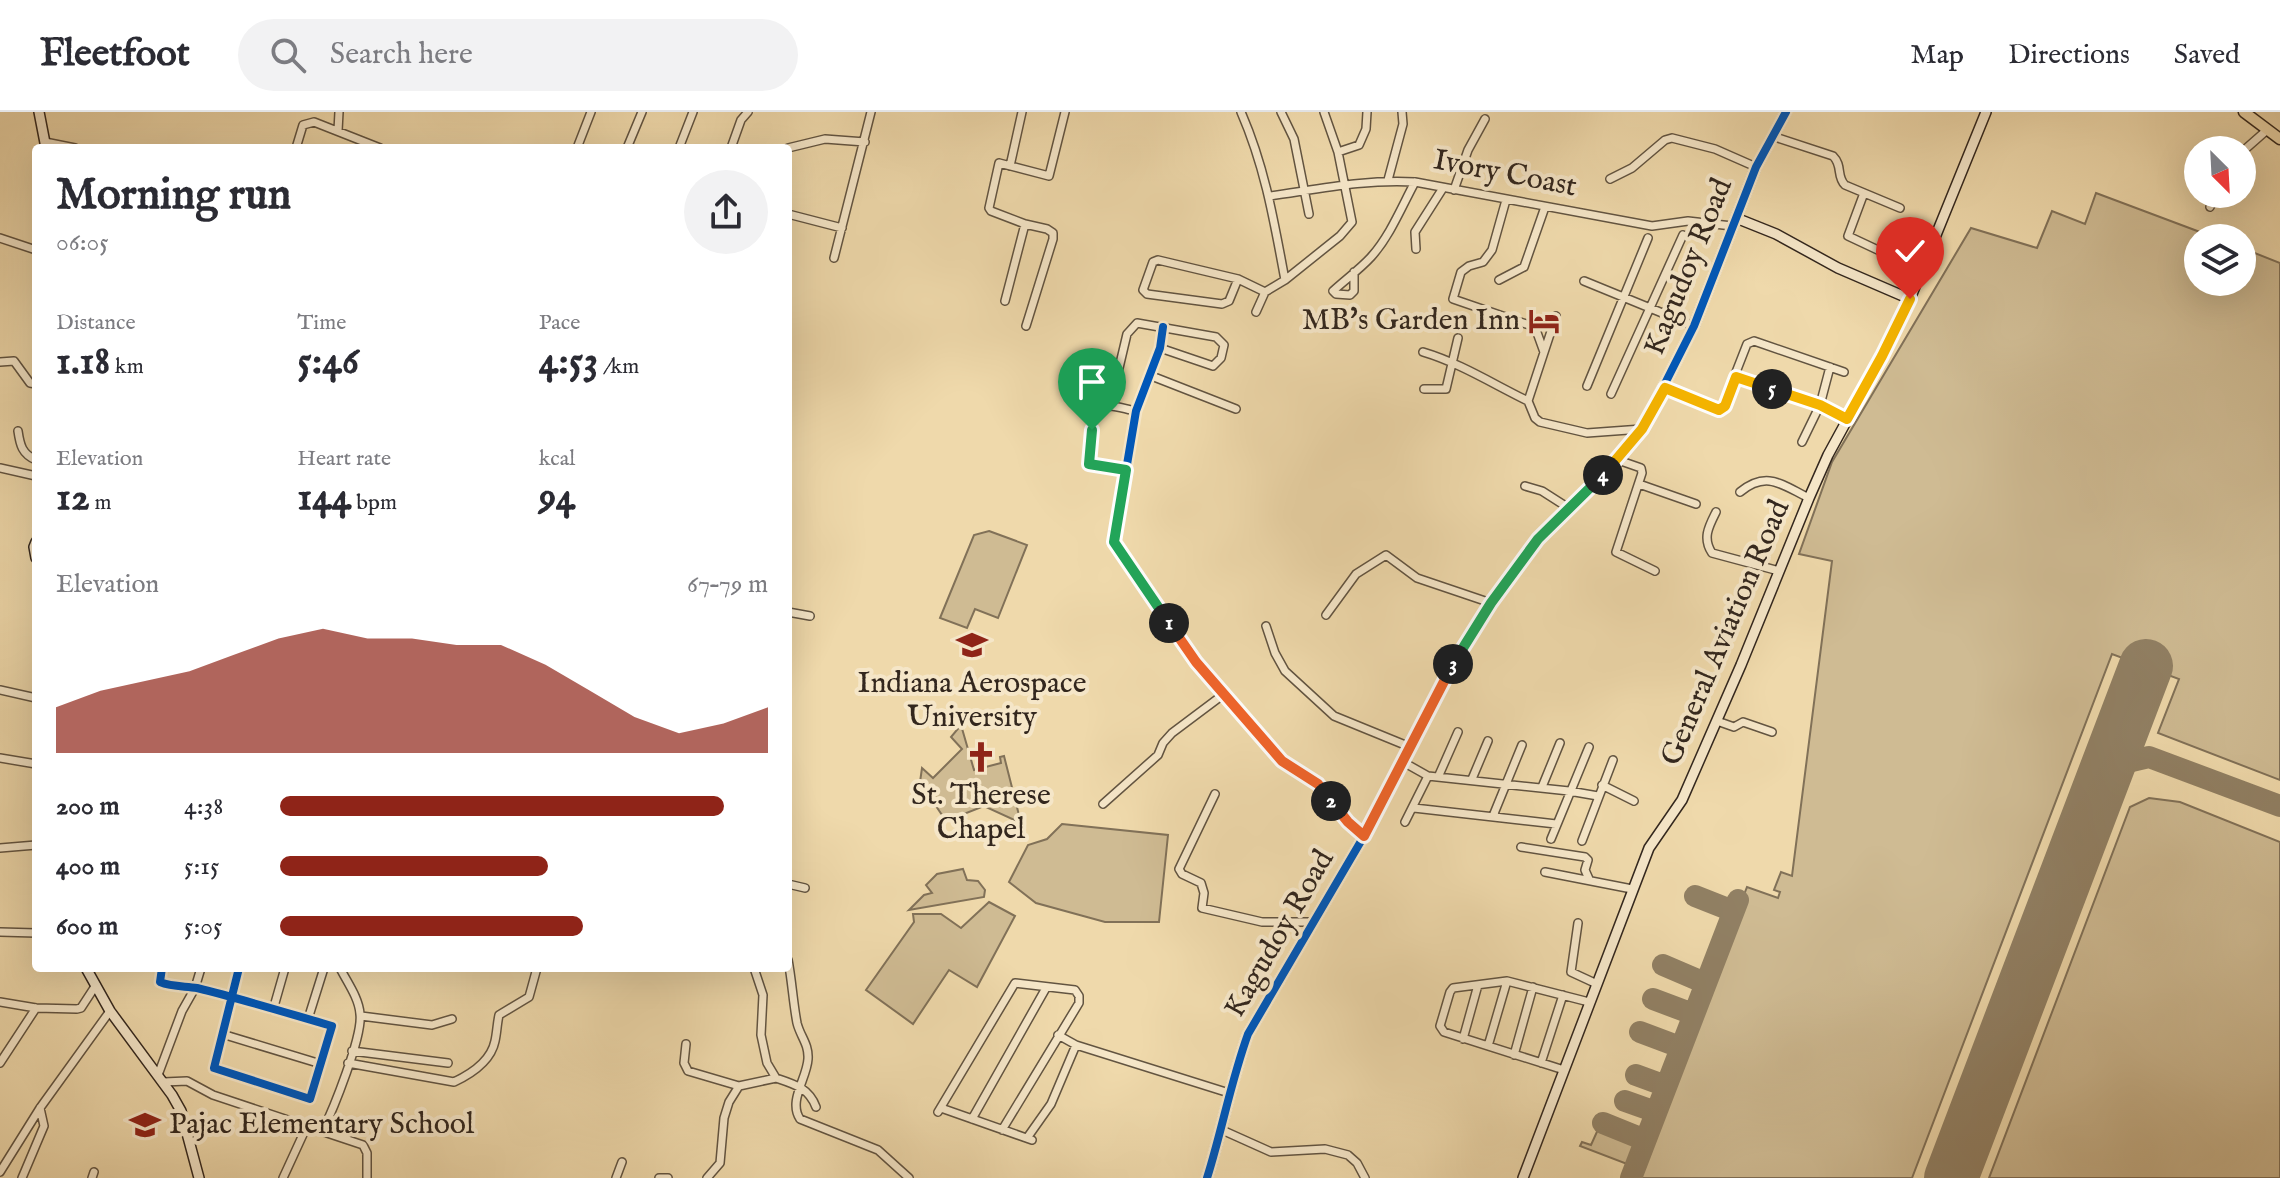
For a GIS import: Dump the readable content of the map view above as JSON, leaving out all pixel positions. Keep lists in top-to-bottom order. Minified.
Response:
{"streets":{"street":["Ivory Coast","Kagudoy Road","General Aviation Road"]},"crossings":[["Ivory Coast","Kagudoy Road"]],"places":{"hotel":["MB's Garden Inn"],"school or university":["Indiana Aerospace University","Pajac Elementary School"],"church":["St. Therese Chapel"]},"north":"bottom right","page":{"header":"Fleetfoot","search":"Search here","nav":["Map","Directions","Saved"],"heading":["Morning run","06:05"],"stats":[["Distance","1.18 km"],["Time","5:46"],["Pace","4:53 /km"],["Elevation","12 m"],["Heart rate","144 bpm"],["kcal","94"]],"pins":["5","4","1","3","2"],"chart":["Elevation","67–79 m"],"list":[{"name":"200 m","note":"4:38"},{"name":"400 m","note":"5:15"},{"name":"600 m","note":"5:05"}]}}
